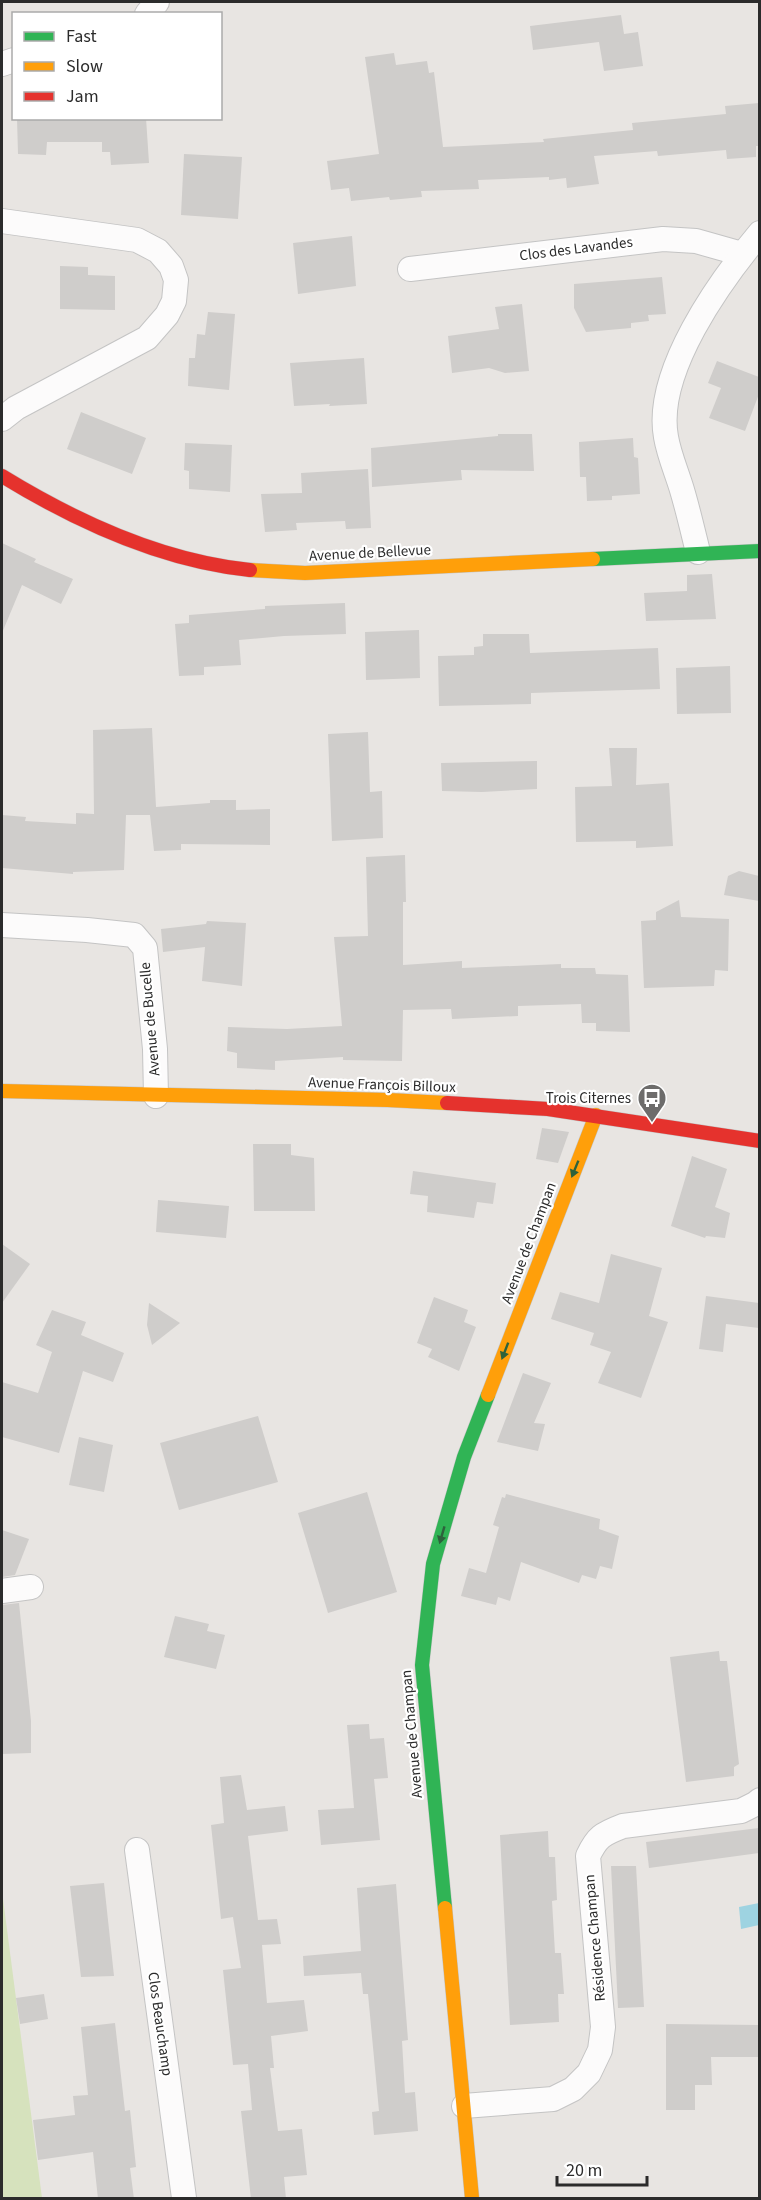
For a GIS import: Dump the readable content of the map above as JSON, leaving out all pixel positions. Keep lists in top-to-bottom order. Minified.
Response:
{"streets":{"street":["Clos des Lavandes","Avenue de Bellevue","Avenue de Bucelle","Avenue François Billoux","Avenue de Champan","Résidence Champan","Clos Beauchamp"]},"crossings":[["Avenue de Bucelle","Avenue François Billoux"],["Avenue François Billoux","Avenue de Champan"],["Avenue de Champan","Résidence Champan"]],"one_way":["Avenue de Champan"],"places":{"bus stop":["Trois Citernes"]},"legend":["Fast","Slow","Jam"],"scale_bar":"20 m"}
